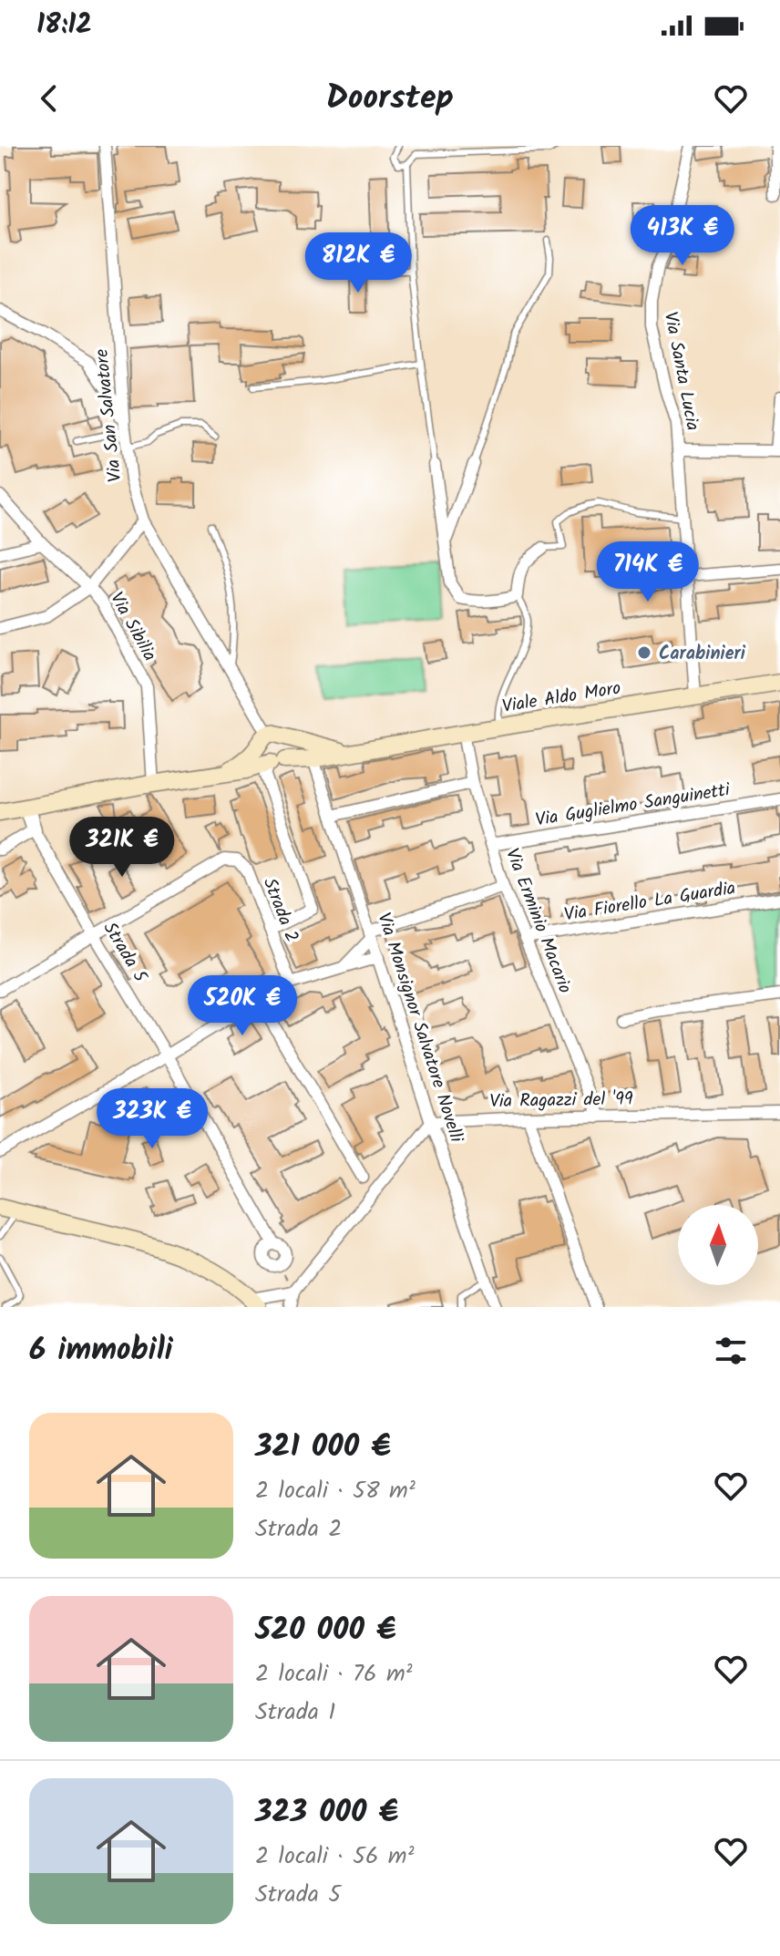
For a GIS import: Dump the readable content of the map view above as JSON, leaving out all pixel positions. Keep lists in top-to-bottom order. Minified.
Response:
{"streets":{"main road":["Viale Aldo Moro"],"street":["Via Santa Lucia","Via San Salvatore","Via Sibilia","Via Guglielmo Sanguinetti","Via Fiorello La Guardia","Strada 2","Via Erminio Macario","Strada 5","Via Monsignor Salvatore Novelli","Via Ragazzi del '99"]},"crossings":[["Via Santa Lucia","Viale Aldo Moro"],["Via San Salvatore","Viale Aldo Moro"],["Via Sibilia","Viale Aldo Moro"],["Viale Aldo Moro","Via Erminio Macario"],["Viale Aldo Moro","Via Monsignor Salvatore Novelli"],["Via Guglielmo Sanguinetti","Via Erminio Macario"],["Via Fiorello La Guardia","Via Erminio Macario"],["Strada 2","Strada 5"],["Via Erminio Macario","Via Ragazzi del '99"],["Via Monsignor Salvatore Novelli","Via Ragazzi del '99"]],"places":["Carabinieri"],"north":"top","page":{"status":"18:12","header":"Doorstep","price":["413K €","812K €","714K €","321K €","520K €","323K €"],"heading":"6 immobili","list":[{"name":"321 000 €","note":"2 locali · 58 m² · Strada 2"},{"name":"520 000 €","note":"2 locali · 76 m² · Strada 1"},{"name":"323 000 €","note":"2 locali · 56 m² · Strada 5"}]}}
